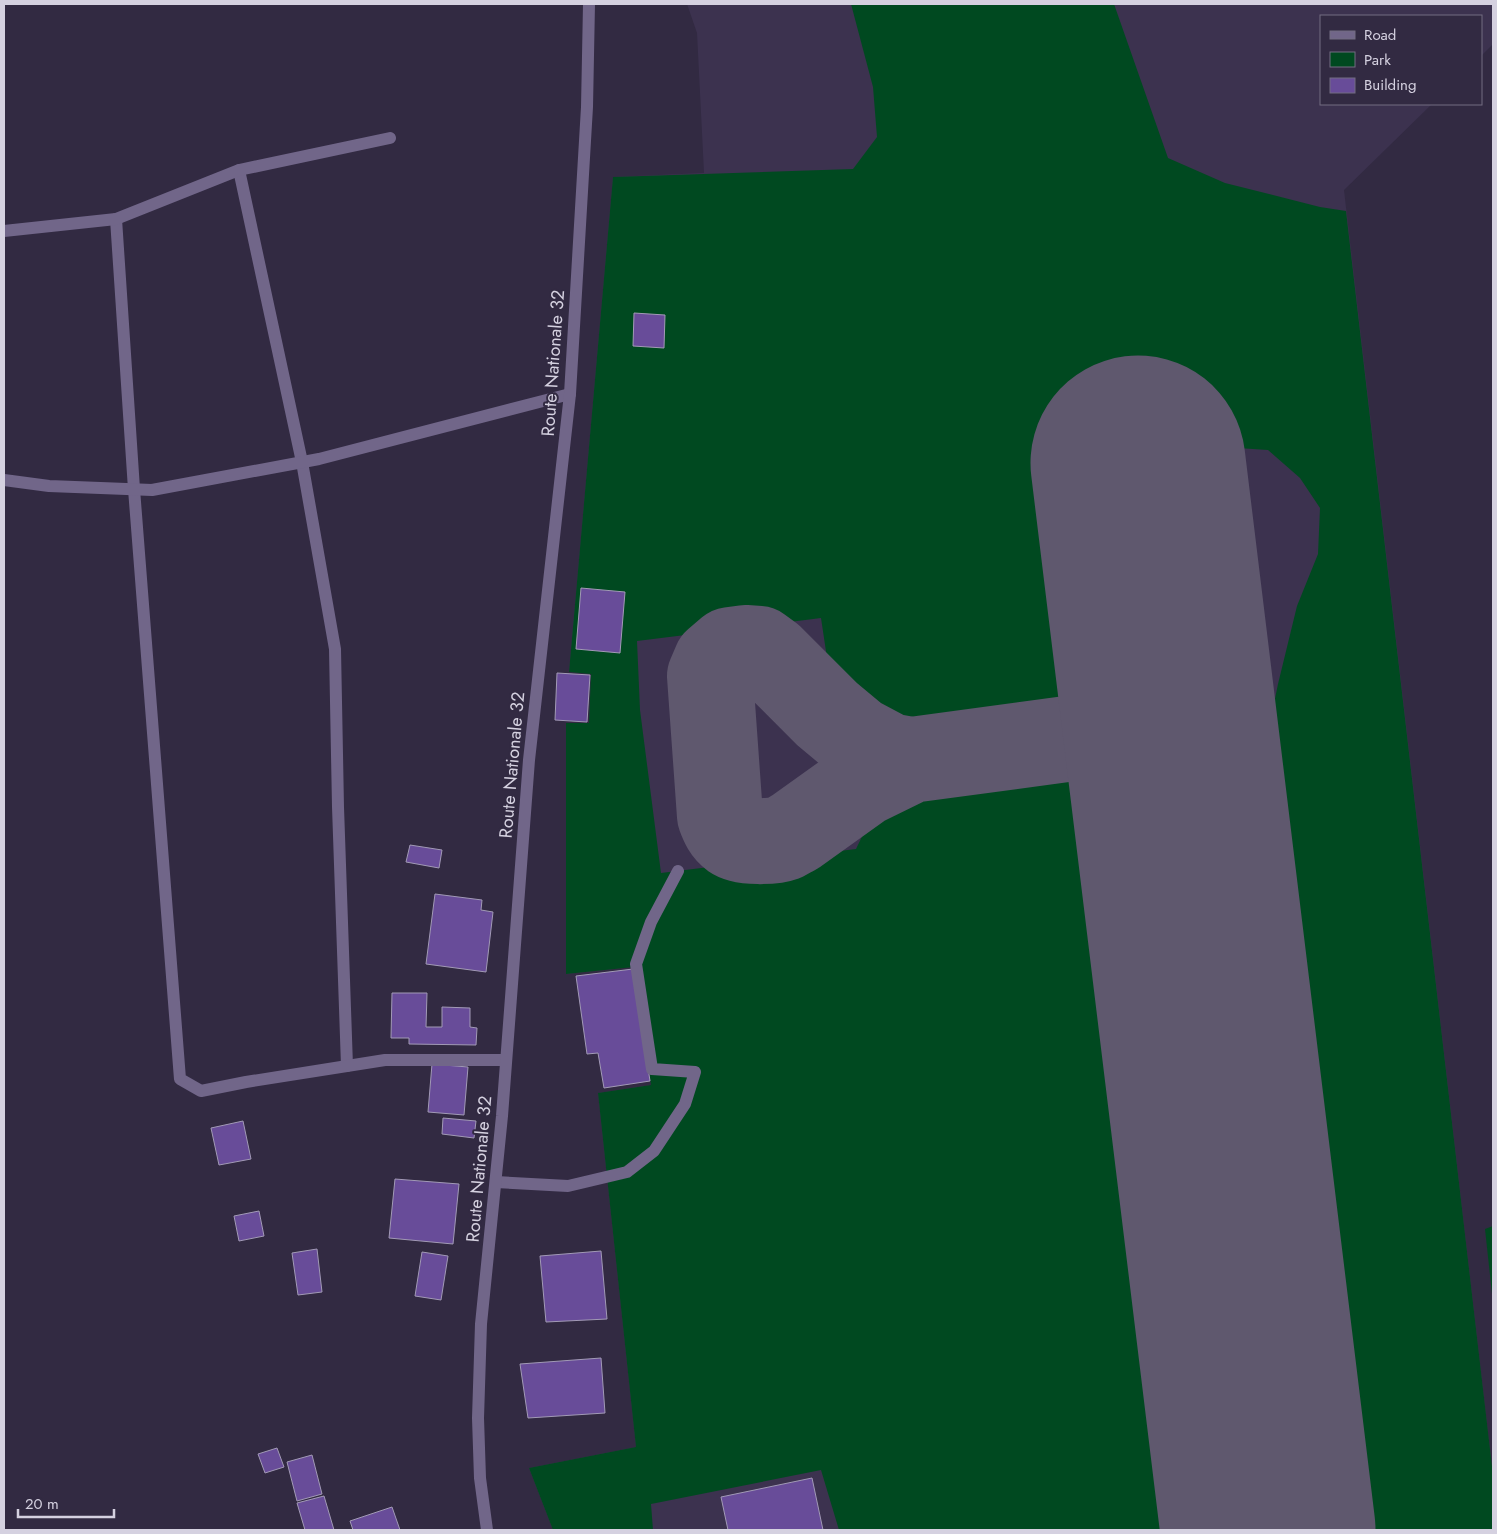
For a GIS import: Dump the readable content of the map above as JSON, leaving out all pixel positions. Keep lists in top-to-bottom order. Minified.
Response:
{"streets":{"street":["Route Nationale 32"]},"legend":["Road","Park","Building"],"scale_bar":"20 m"}
